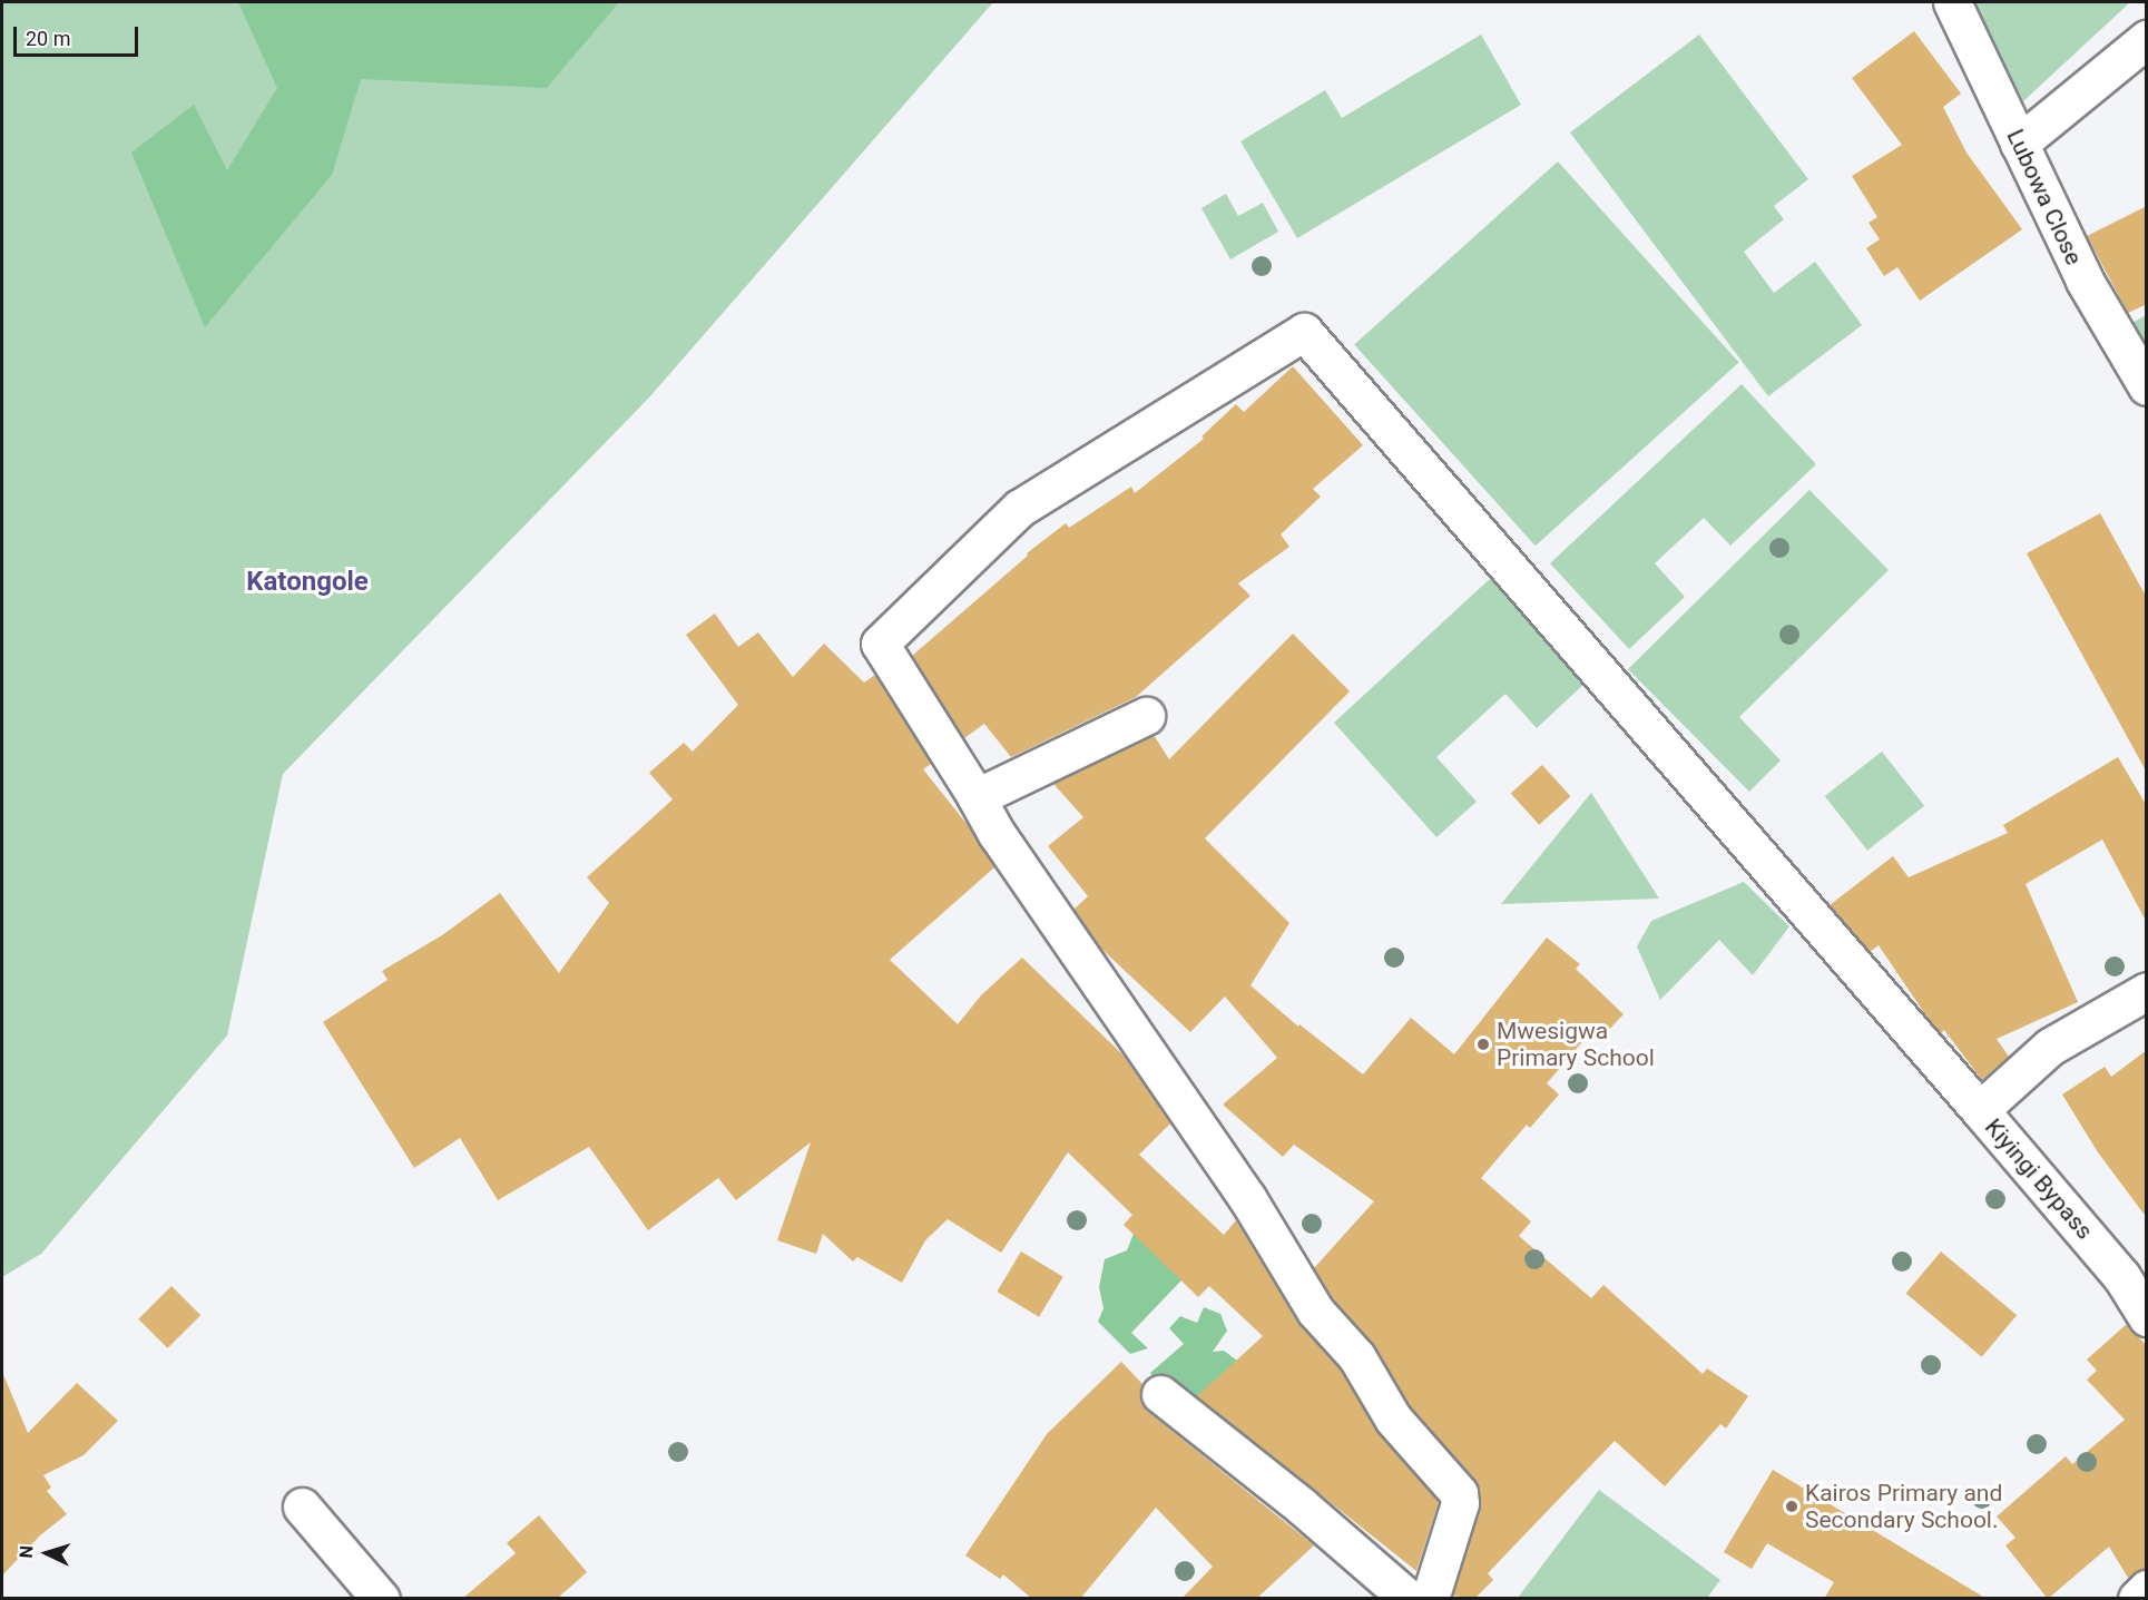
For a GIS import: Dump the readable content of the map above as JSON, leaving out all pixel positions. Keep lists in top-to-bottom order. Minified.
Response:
{"streets":{"street":["Lubowa Close","Kiyingi Bypass"]},"districts":["Katongole"],"places":["Mwesigwa Primary School","Kairos Primary and Secondary School."],"scale_bar":"20 m","north":"left"}
